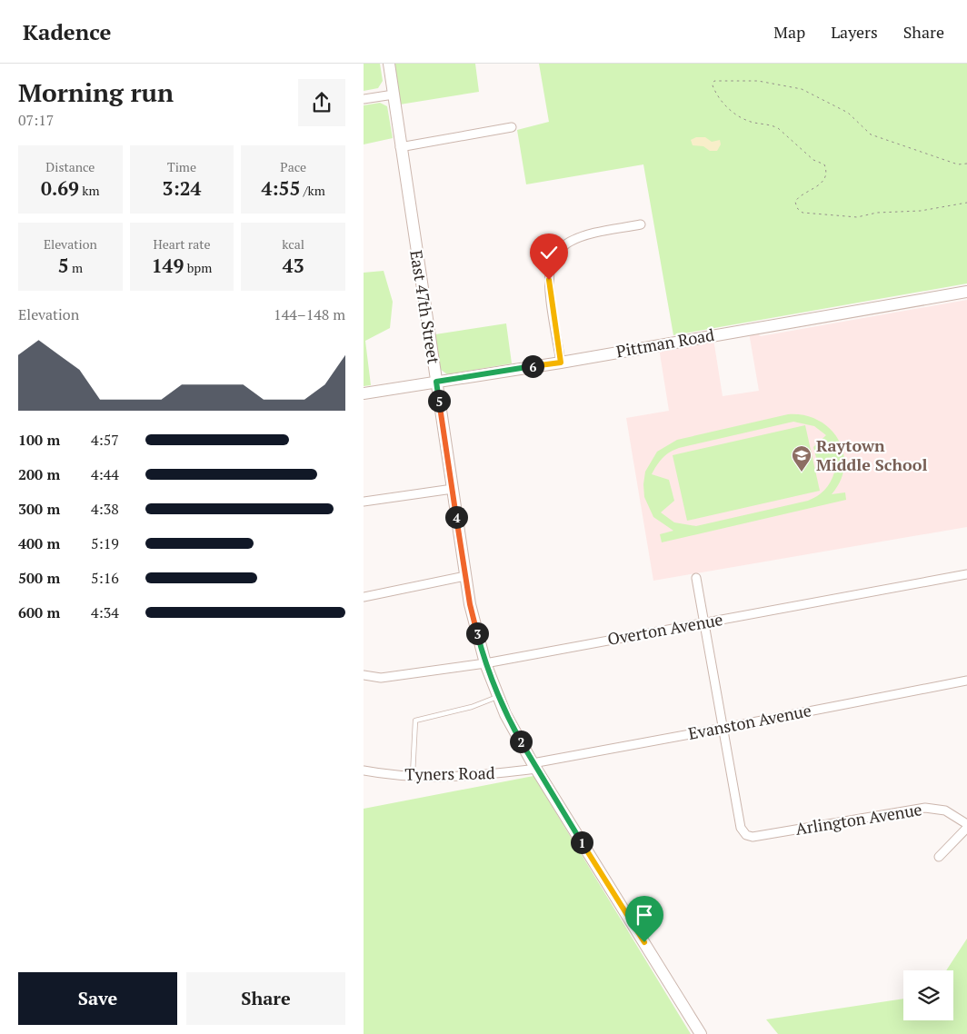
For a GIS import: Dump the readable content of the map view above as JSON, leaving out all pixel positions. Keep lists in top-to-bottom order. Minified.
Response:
{"streets":{"main road":["East 47th Street","Pittman Road"],"street":["Overton Avenue","Evanston Avenue","Tyners Road","Arlington Avenue"]},"crossings":[["East 47th Street","Pittman Road"],["East 47th Street","Overton Avenue"],["East 47th Street","Evanston Avenue"],["East 47th Street","Tyners Road"],["Evanston Avenue","Tyners Road"],["Evanston Avenue","Arlington Avenue"]],"places":{"school or university":["Raytown Middle School"]},"page":{"header":"Kadence","nav":["Map","Layers","Share"],"heading":["Morning run","07:17"],"stats":[["Distance","0.69 km"],["Time","3:24"],["Pace","4:55 /km"],["Elevation","5 m"],["Heart rate","149 bpm"],["kcal","43"]],"chart":["Elevation","144–148 m"],"pins":["6","5","4","3","2","1"],"list":[{"name":"100 m","note":"4:57"},{"name":"200 m","note":"4:44"},{"name":"300 m","note":"4:38"},{"name":"400 m","note":"5:19"},{"name":"500 m","note":"5:16"},{"name":"600 m","note":"4:34"}],"buttons":["Save","Share"]}}
